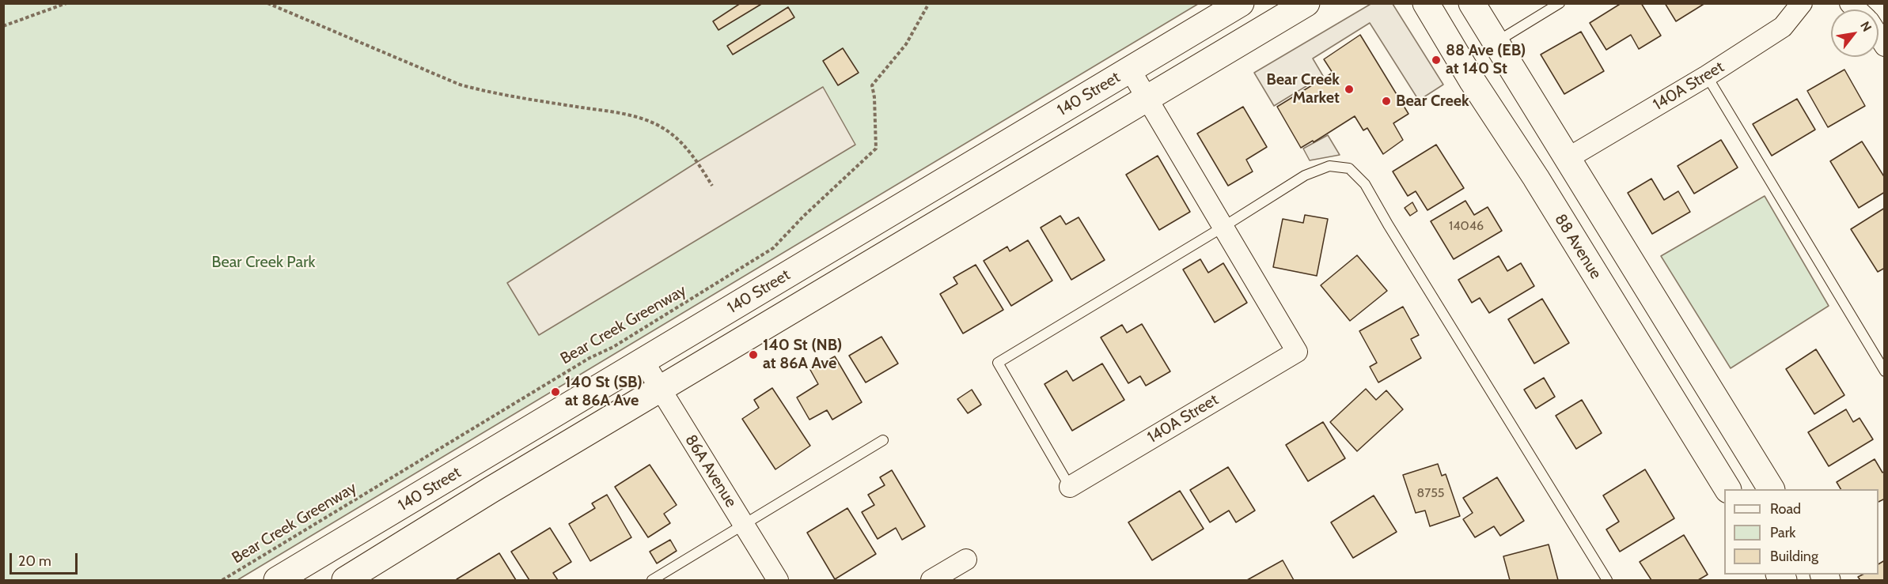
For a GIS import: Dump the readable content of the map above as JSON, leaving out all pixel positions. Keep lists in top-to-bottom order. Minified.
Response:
{"streets":{"main road":["140 Street","88 Avenue"],"street":["140A Street","86A Avenue"],"path":["Bear Creek Greenway"]},"crossings":[["140 Street","86A Avenue"]],"parks":["Bear Creek Park"],"places":["88 Ave (EB) at 140 St","Bear Creek Market","Bear Creek","140 St (NB) at 86A Ave","140 St (SB) at 86A Ave"],"house_numbers":["14046","8755"],"legend":["Road","Park","Building"],"scale_bar":"20 m","north":"top right"}
